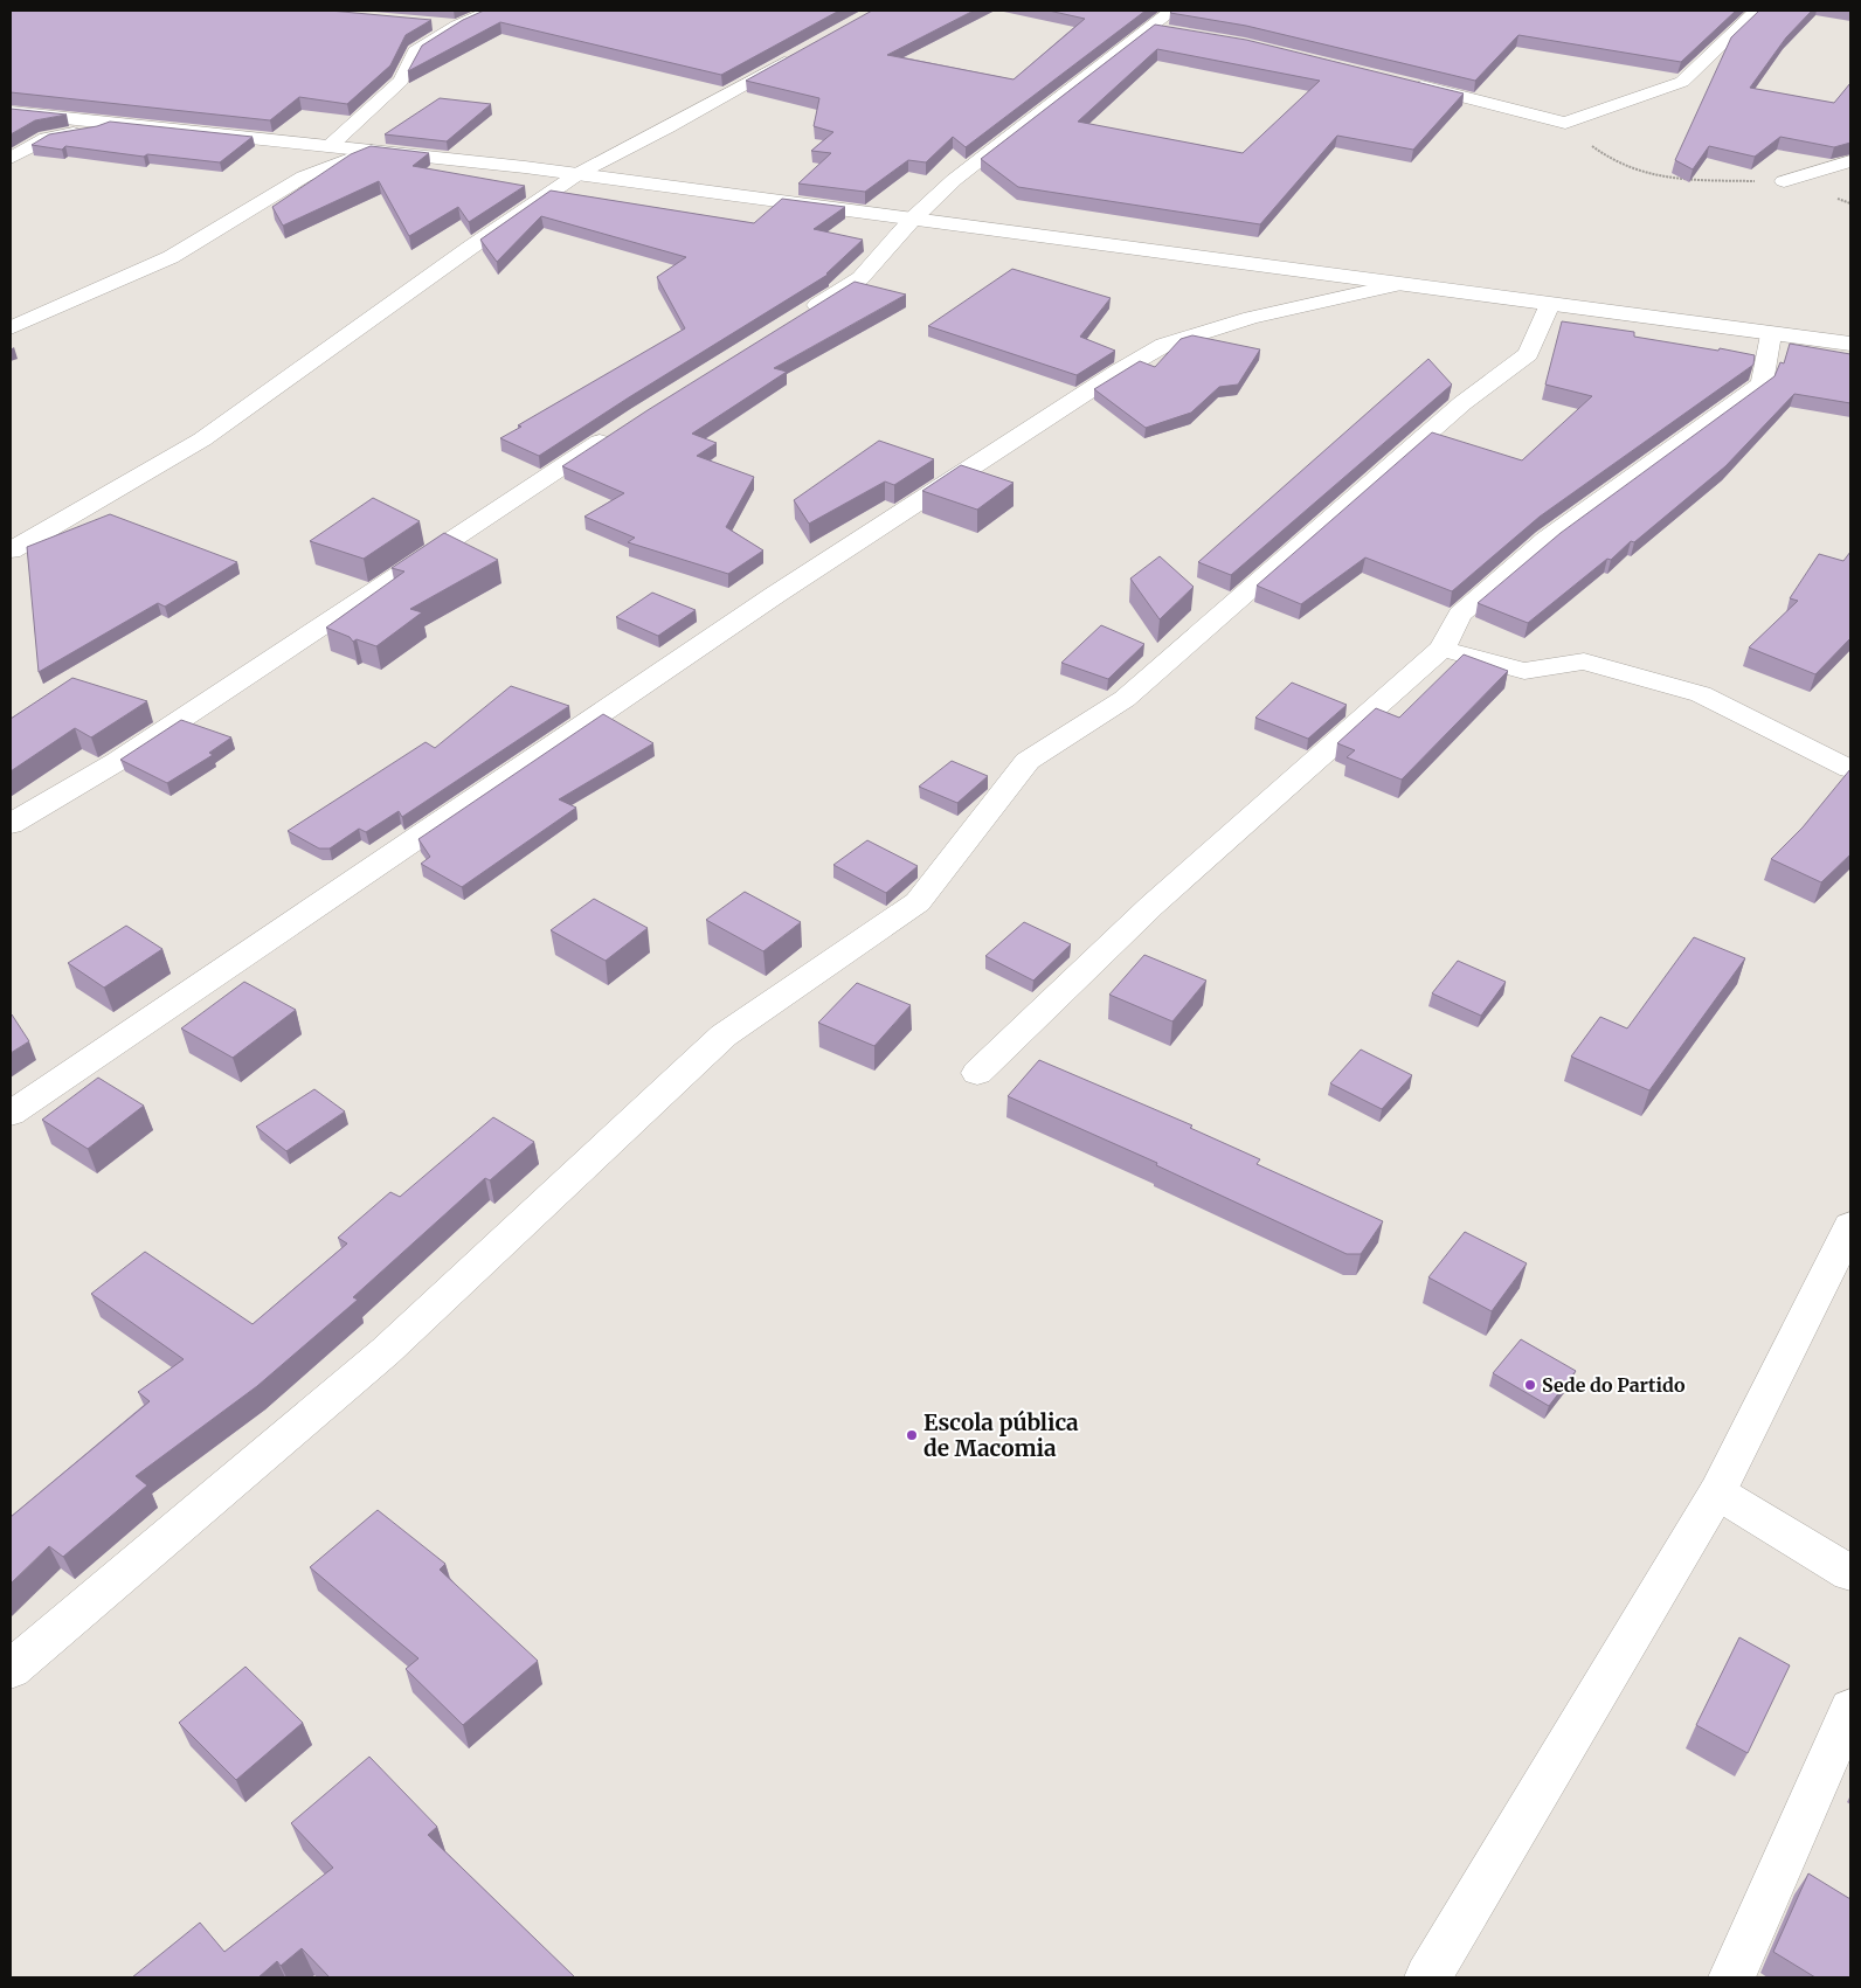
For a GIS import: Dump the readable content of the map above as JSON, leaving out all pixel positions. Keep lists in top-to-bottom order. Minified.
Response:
{"places":["Sede do Partido","Escola pública de Macomia"]}
